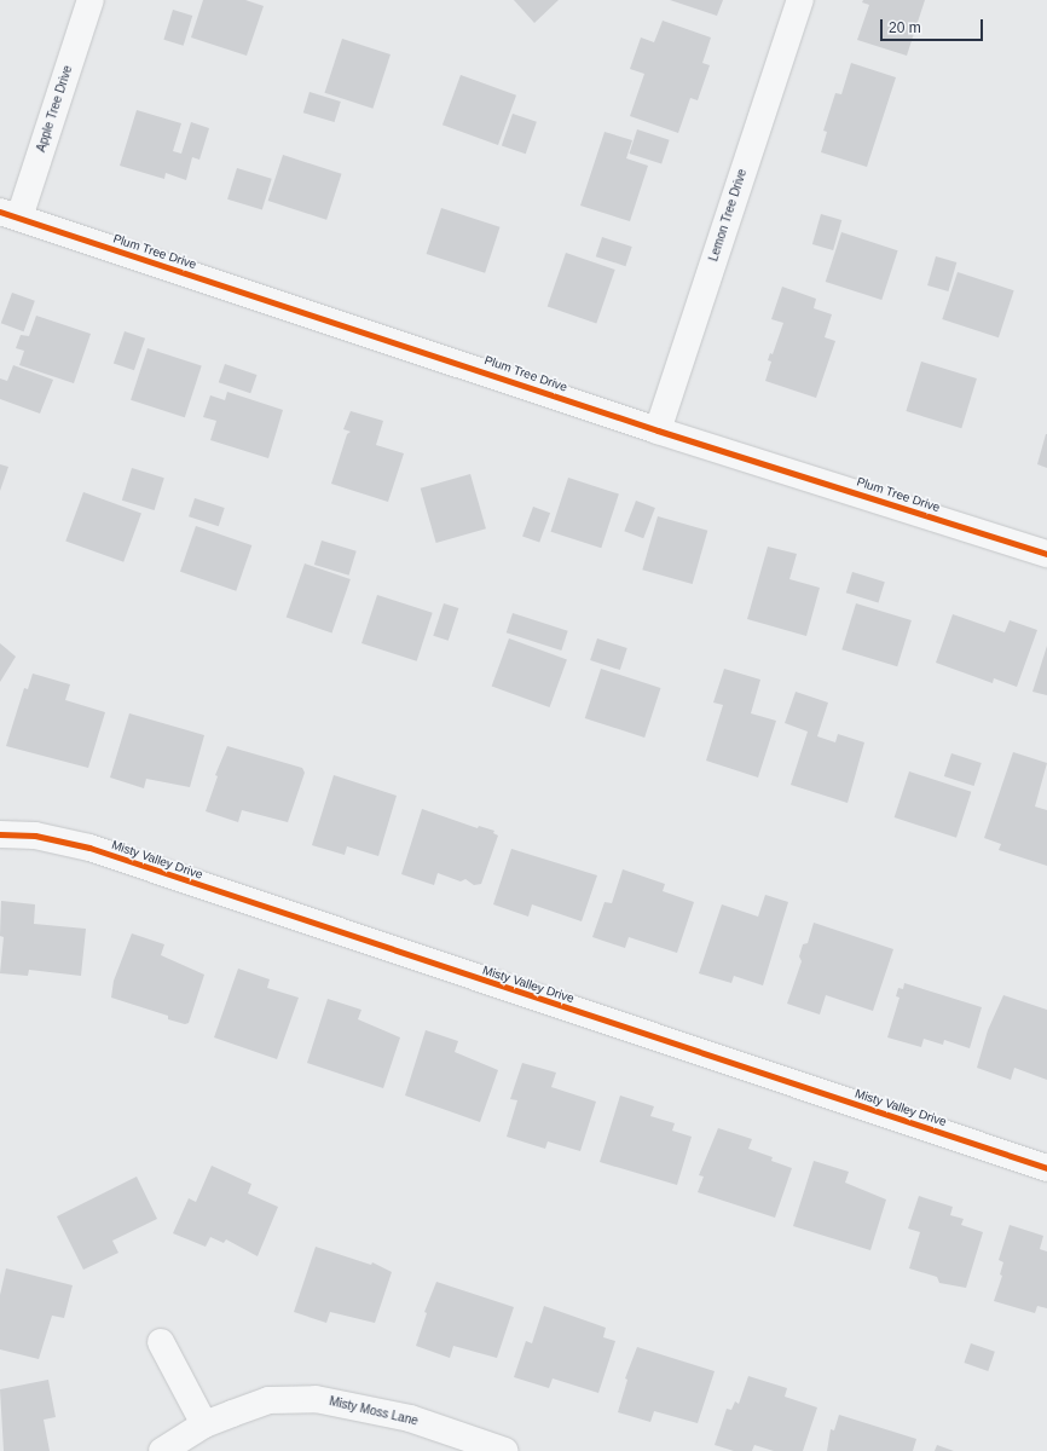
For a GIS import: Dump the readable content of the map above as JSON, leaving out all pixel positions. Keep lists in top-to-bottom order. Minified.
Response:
{"streets":{"street":["Apple Tree Drive","Lemon Tree Drive","Plum Tree Drive","Misty Valley Drive","Misty Moss Lane"]},"crossings":[["Apple Tree Drive","Plum Tree Drive"],["Lemon Tree Drive","Plum Tree Drive"]],"scale_bar":"20 m"}
